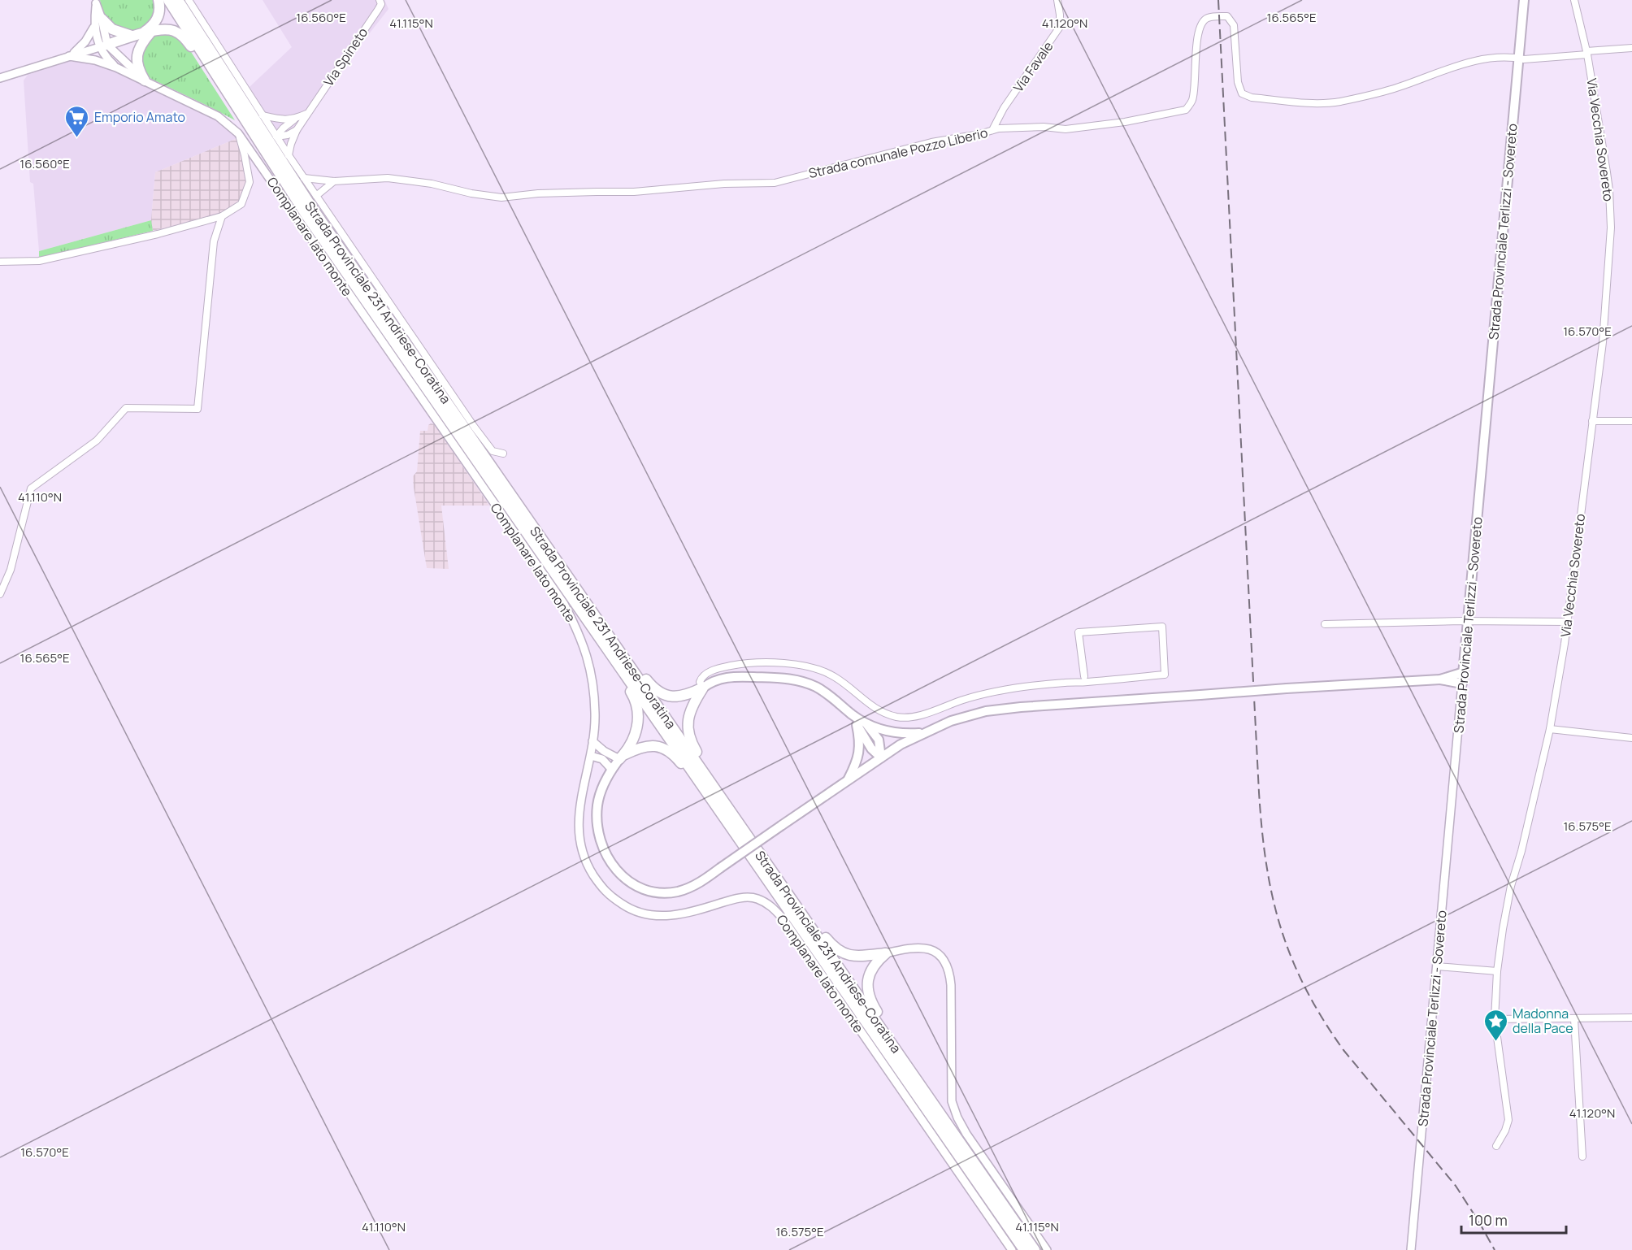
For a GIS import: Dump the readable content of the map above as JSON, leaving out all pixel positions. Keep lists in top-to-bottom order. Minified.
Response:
{"streets":{"highway":["Strada Provinciale 231 Andriese-Coratina"],"main road":["Strada Provinciale Terlizzi - Sovereto"],"street":["Via Spineto","Via Favale","Via Vecchia Sovereto","Strada comunale Pozzo Liberio","Complanare lato monte"]},"crossings":[["Via Favale","Strada comunale Pozzo Liberio"],["Strada comunale Pozzo Liberio","Strada Provinciale Terlizzi - Sovereto"]],"places":{"supermarket":["Emporio Amato"],"place":["Madonna della Pace"]},"scale_bar":"100 m","coordinates":["16.560°E","16.565°E","41.115°N","41.120°N","16.570°E","41.110°N","16.575°E"]}
